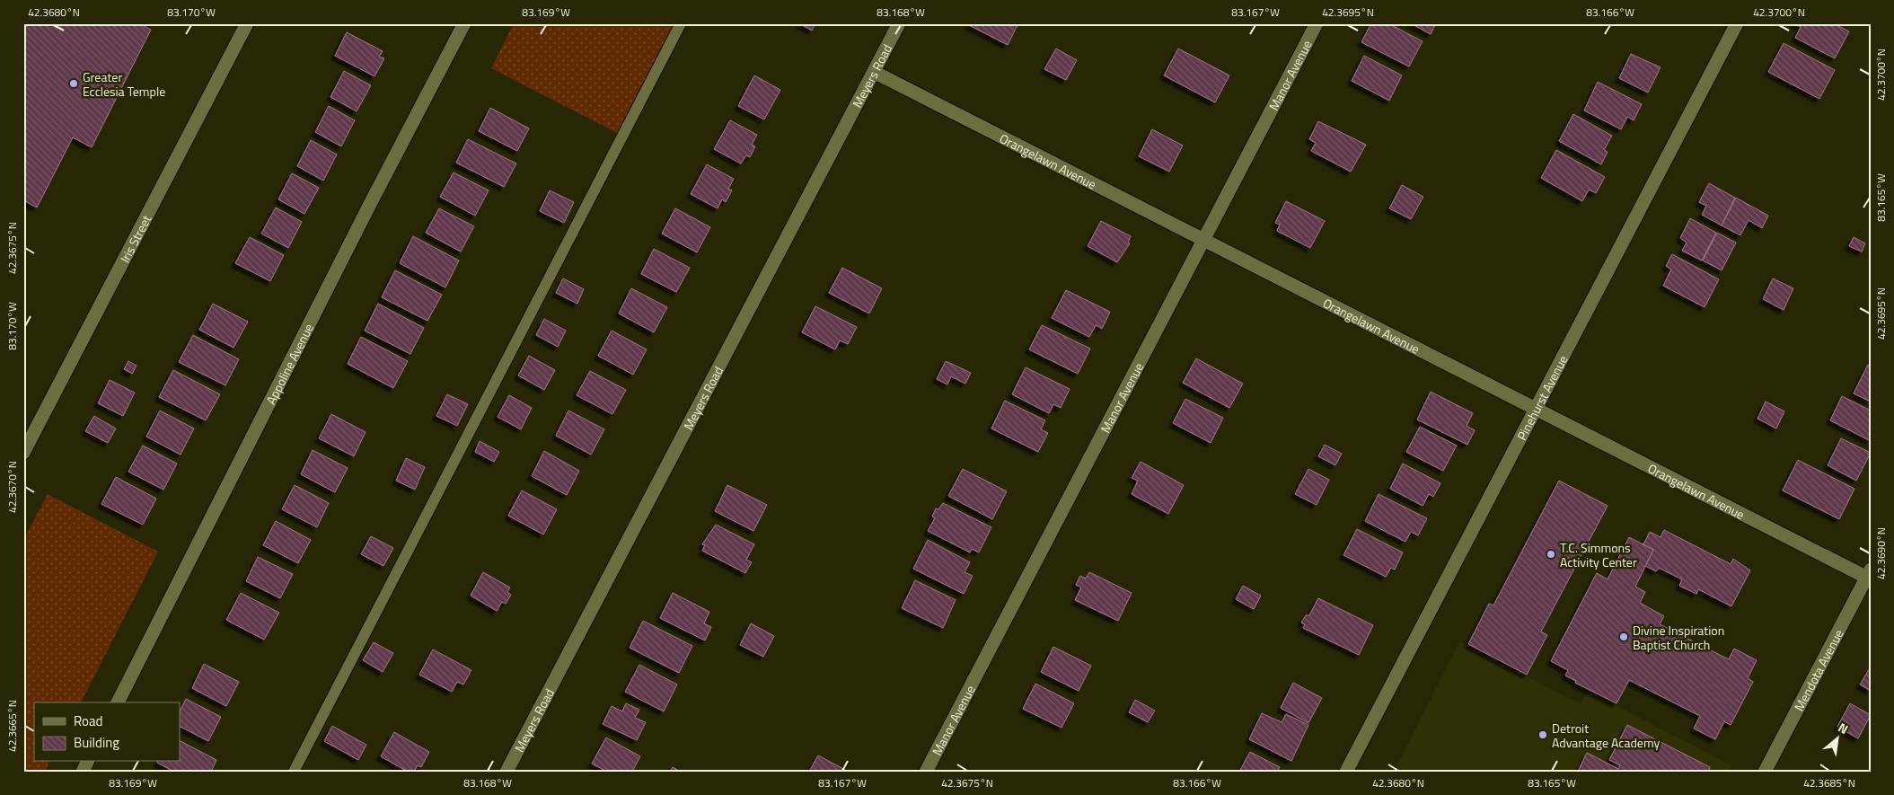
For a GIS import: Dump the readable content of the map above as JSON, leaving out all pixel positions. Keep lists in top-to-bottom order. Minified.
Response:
{"streets":{"street":["Meyers Road","Manor Avenue","Orangelawn Avenue","Iris Street","Appoline Avenue","Pinehurst Avenue","Mendota Avenue"]},"crossings":[["Meyers Road","Orangelawn Avenue"],["Manor Avenue","Orangelawn Avenue"],["Orangelawn Avenue","Pinehurst Avenue"],["Orangelawn Avenue","Mendota Avenue"]],"places":["Greater Ecclesia Temple","T.C. Simmons Activity Center","Divine Inspiration Baptist Church","Detroit Advantage Academy"],"legend":["Road","Building"],"north":"top right","coordinates":["42.3680°N","83.170°W","83.169°W","83.168°W","83.167°W","42.3695°N","83.166°W","42.3700°N","83.165°W","42.3675°N","42.3670°N","42.3690°N","42.3665°N","42.3685°N"]}
